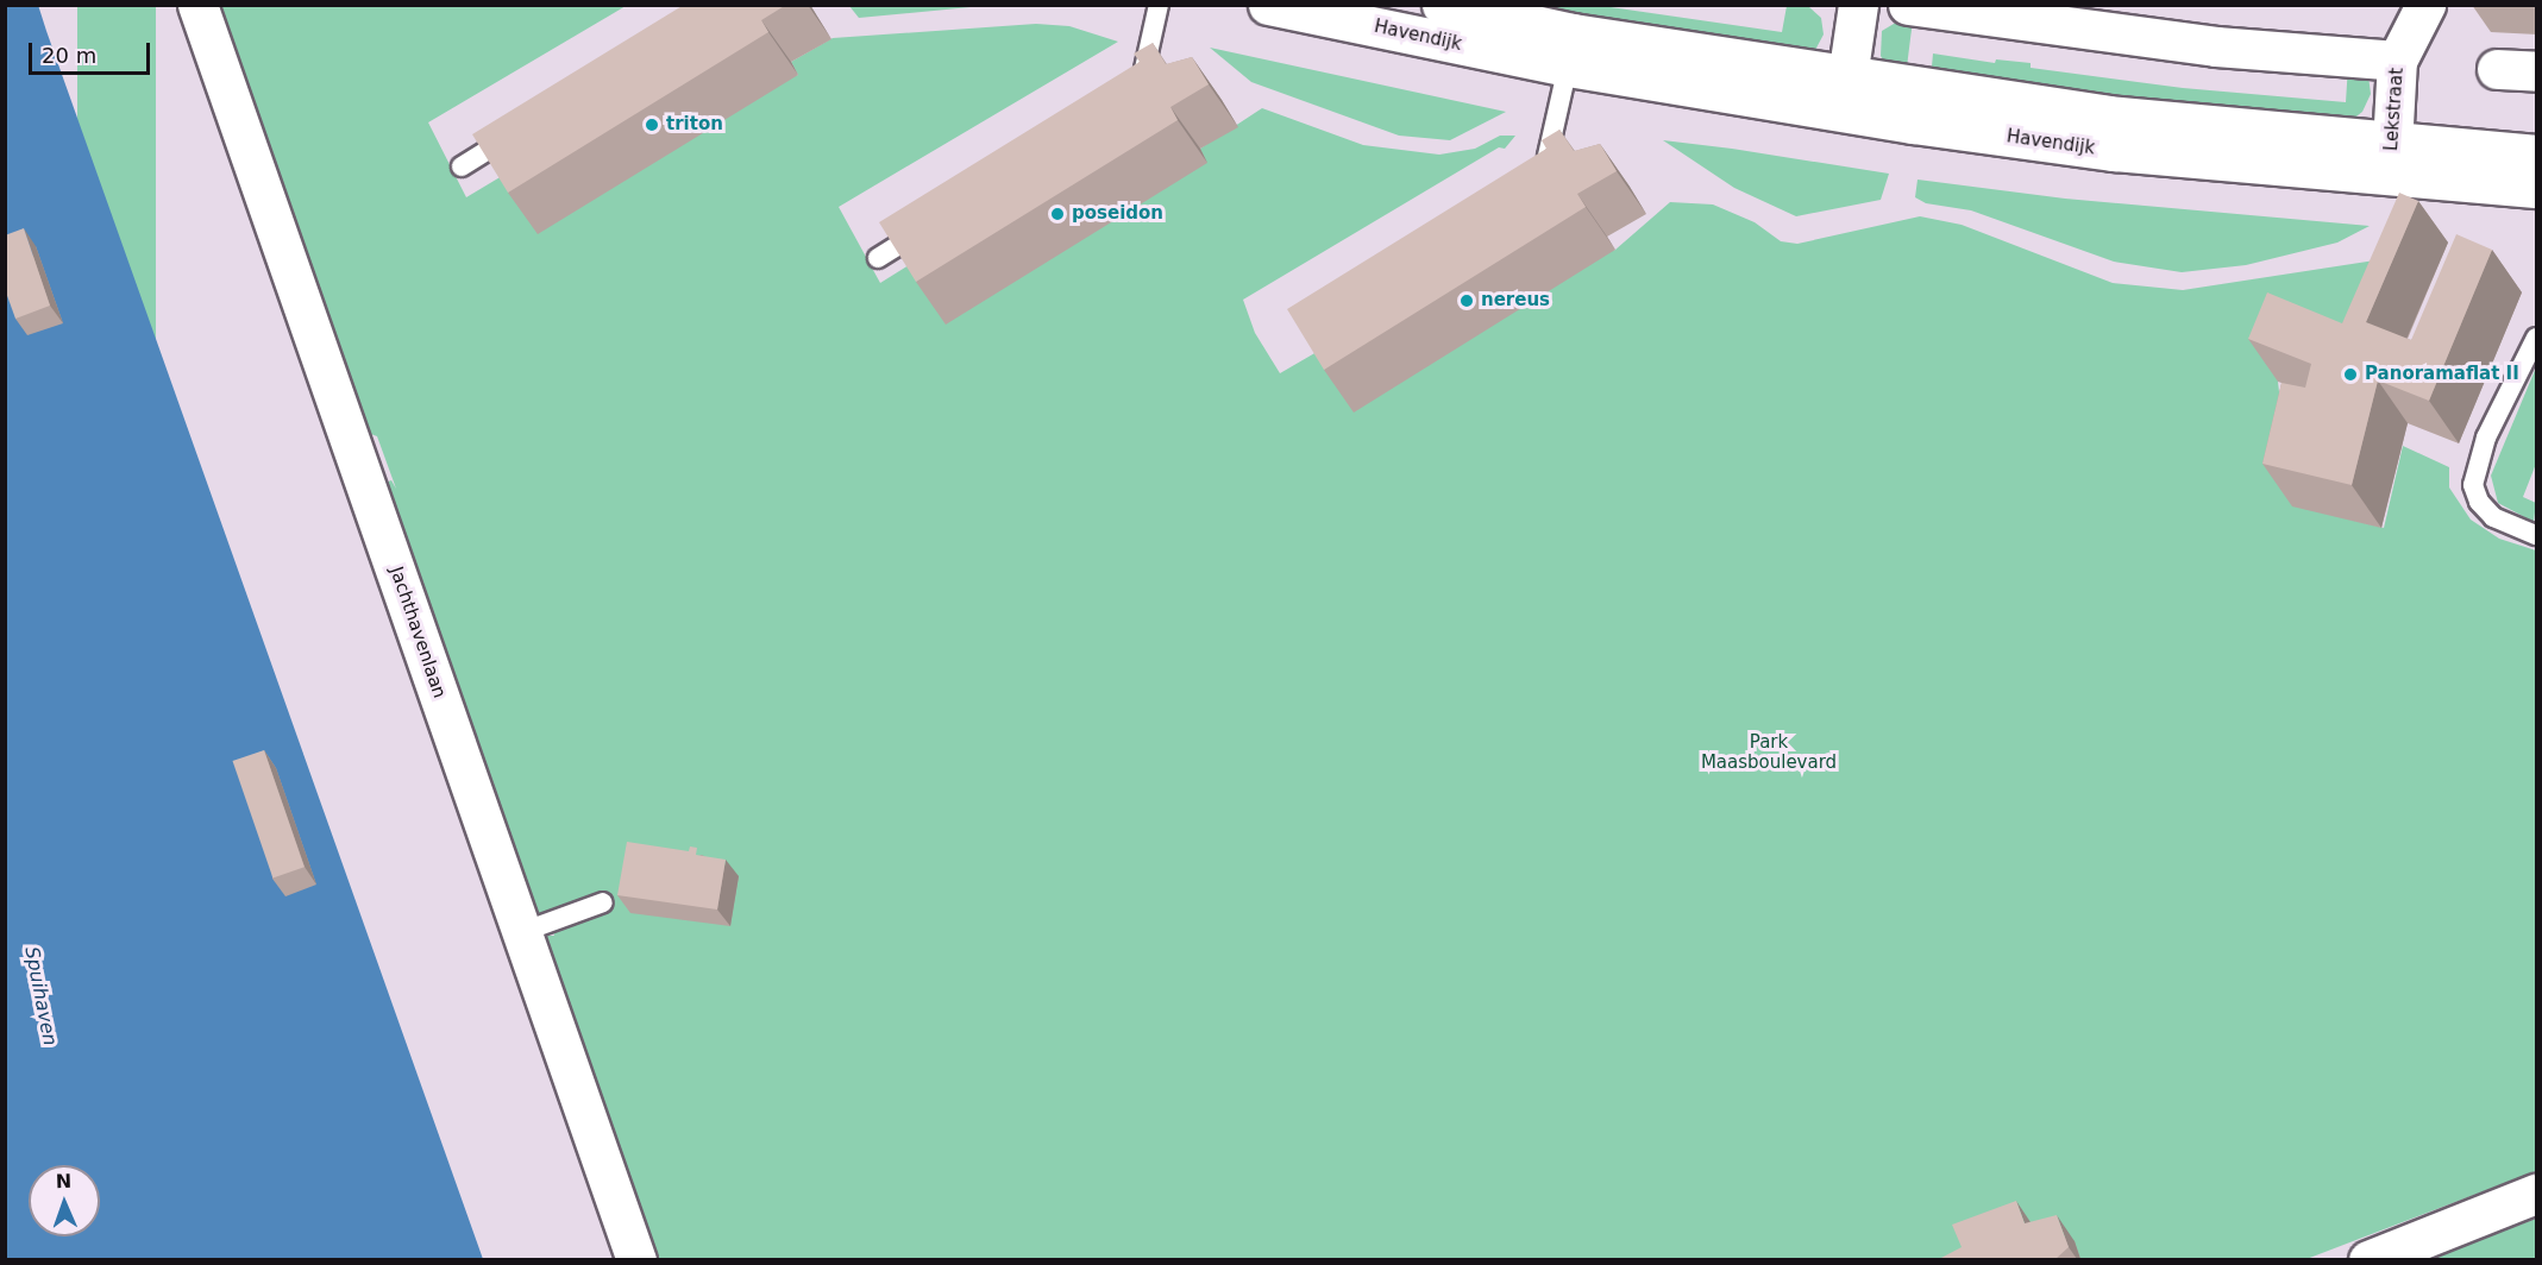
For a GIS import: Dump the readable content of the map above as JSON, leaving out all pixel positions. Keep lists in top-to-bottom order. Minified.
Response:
{"streets":{"street":["Havendijk","Lekstraat","Jachthavenlaan"]},"crossings":[["Havendijk","Lekstraat"]],"water":["Spuihaven"],"parks":["Park Maasboulevard"],"places":["triton","poseidon","nereus","Panoramaflat II"],"scale_bar":"20 m","north":"top"}
